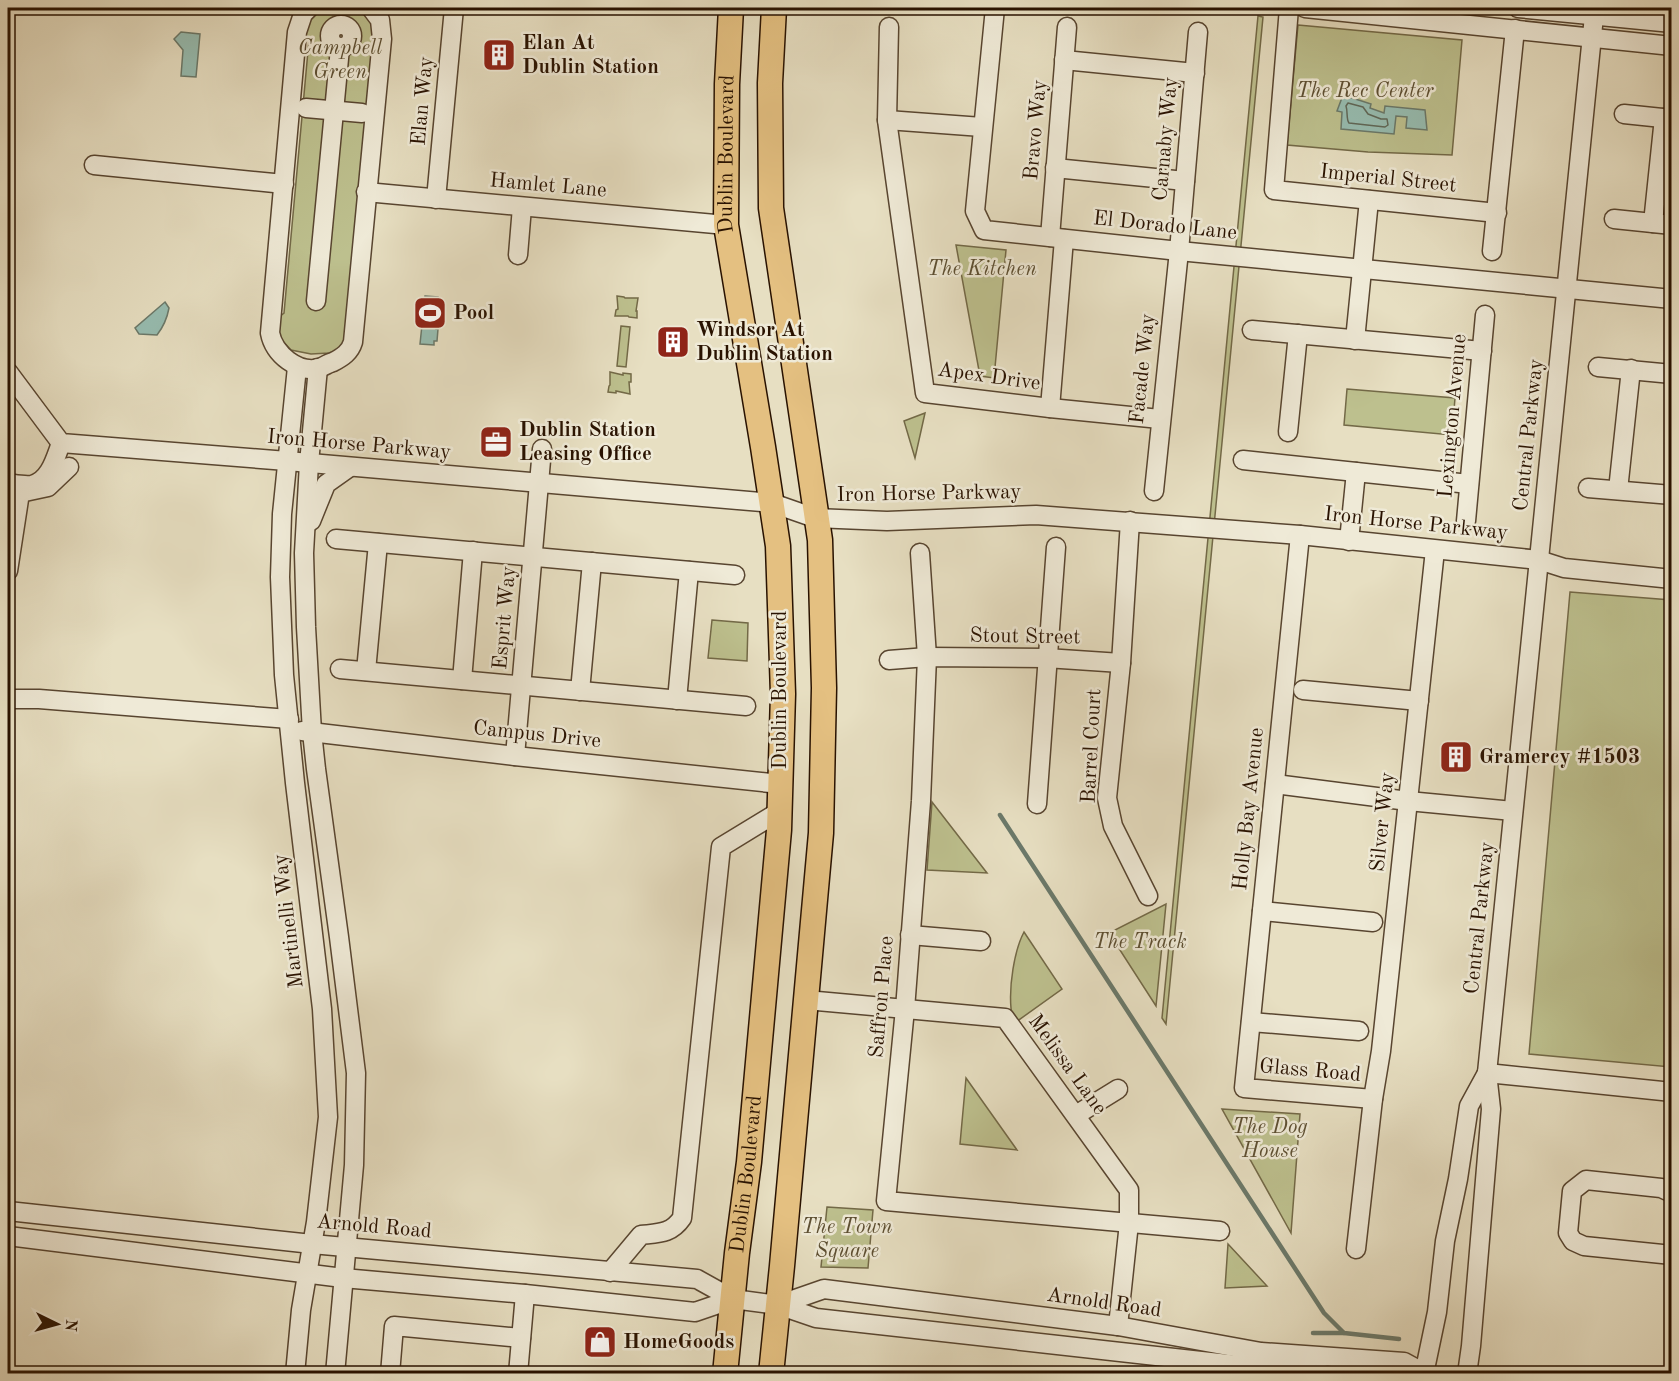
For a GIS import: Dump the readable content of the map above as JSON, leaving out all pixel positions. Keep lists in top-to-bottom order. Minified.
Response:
{"streets":{"main road":["Dublin Boulevard"],"street":["Elan Way","Bravo Way","Carnaby Way","Imperial Street","Hamlet Lane","El Dorado Lane","Facade Way","Apex Drive","Lexington Avenue","Central Parkway","Iron Horse Parkway","Esprit Way","Stout Street","Campus Drive","Barrel Court","Holly Bay Avenue","Silver Way","Martinelli Way","Saffron Place","Melissa Lane","Glass Road","Arnold Road"]},"crossings":[["Elan Way","Hamlet Lane"],["Bravo Way","El Dorado Lane"],["Bravo Way","Apex Drive"],["Carnaby Way","El Dorado Lane"],["Carnaby Way","Facade Way"],["Dublin Boulevard","Hamlet Lane"],["Dublin Boulevard","Iron Horse Parkway"],["Dublin Boulevard","Campus Drive"],["Dublin Boulevard","Melissa Lane"],["Dublin Boulevard","Arnold Road"],["El Dorado Lane","Facade Way"],["El Dorado Lane","Central Parkway"],["Facade Way","Apex Drive"],["Central Parkway","Iron Horse Parkway"],["Central Parkway","Arnold Road"],["Iron Horse Parkway","Esprit Way"],["Iron Horse Parkway","Barrel Court"],["Iron Horse Parkway","Holly Bay Avenue"],["Iron Horse Parkway","Silver Way"],["Iron Horse Parkway","Martinelli Way"],["Esprit Way","Campus Drive"],["Stout Street","Barrel Court"],["Stout Street","Saffron Place"],["Campus Drive","Martinelli Way"],["Holly Bay Avenue","Glass Road"],["Silver Way","Glass Road"],["Martinelli Way","Arnold Road"],["Saffron Place","Melissa Lane"],["Melissa Lane","Arnold Road"]],"parks":["Campbell Green","The Rec Center","The Kitchen","The Track","The Dog House","The Town Square"],"places":{"building":["Elan At Dublin Station","Windsor At Dublin Station","Gramercy #1503"],"sports":["Pool"],"office":["Dublin Station Leasing Office"],"shop":["HomeGoods"]},"north":"right"}
